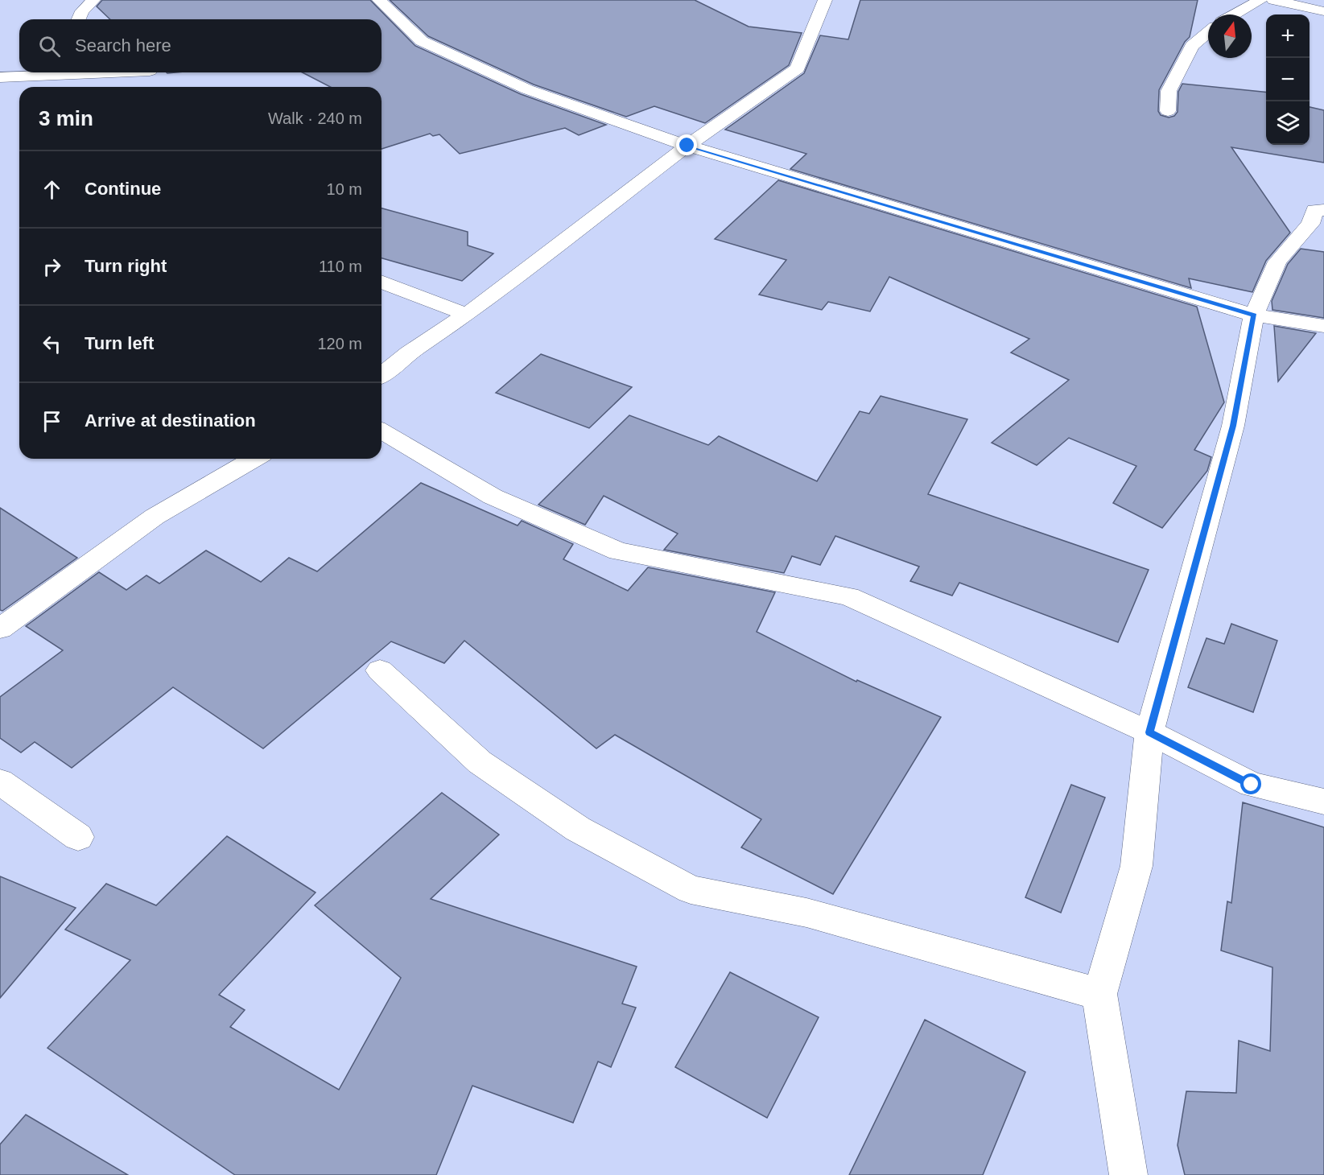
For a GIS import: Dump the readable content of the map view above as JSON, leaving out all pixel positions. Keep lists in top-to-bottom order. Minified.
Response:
{"north":"top","page":{"map_buttons":["+","−"],"search":"Search here","heading":["3 min","Walk · 240 m"],"list":[["Continue","10 m"],["Turn right","110 m"],["Turn left","120 m"],"Arrive at destination"]}}
